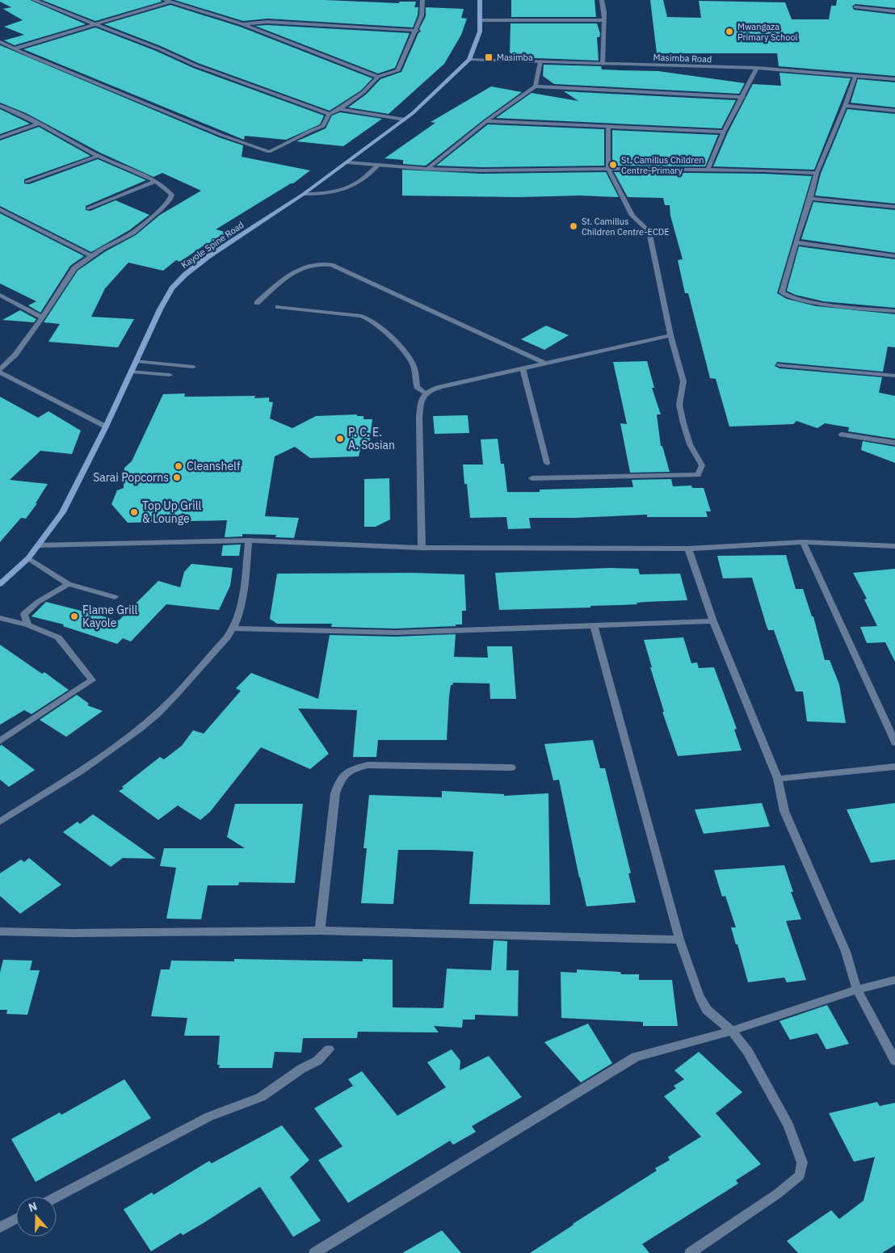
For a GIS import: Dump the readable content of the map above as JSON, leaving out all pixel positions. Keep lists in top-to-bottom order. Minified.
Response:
{"streets":{"main road":["Kayole Spine Road"],"street":["Masimba Road"]},"crossings":[["Masimba Road","Kayole Spine Road"]],"places":{"other":["Mwangaza Primary School","St. Camillus Children Centre-Primary","St. Camillus Children Centre-ECDE","P. C. E. A. Sosian","Cleanshelf","Sarai Popcorns","Top Up Grill & Lounge","Flame Grill Kayole"],"transit":["Masimba"]},"north":"top"}
